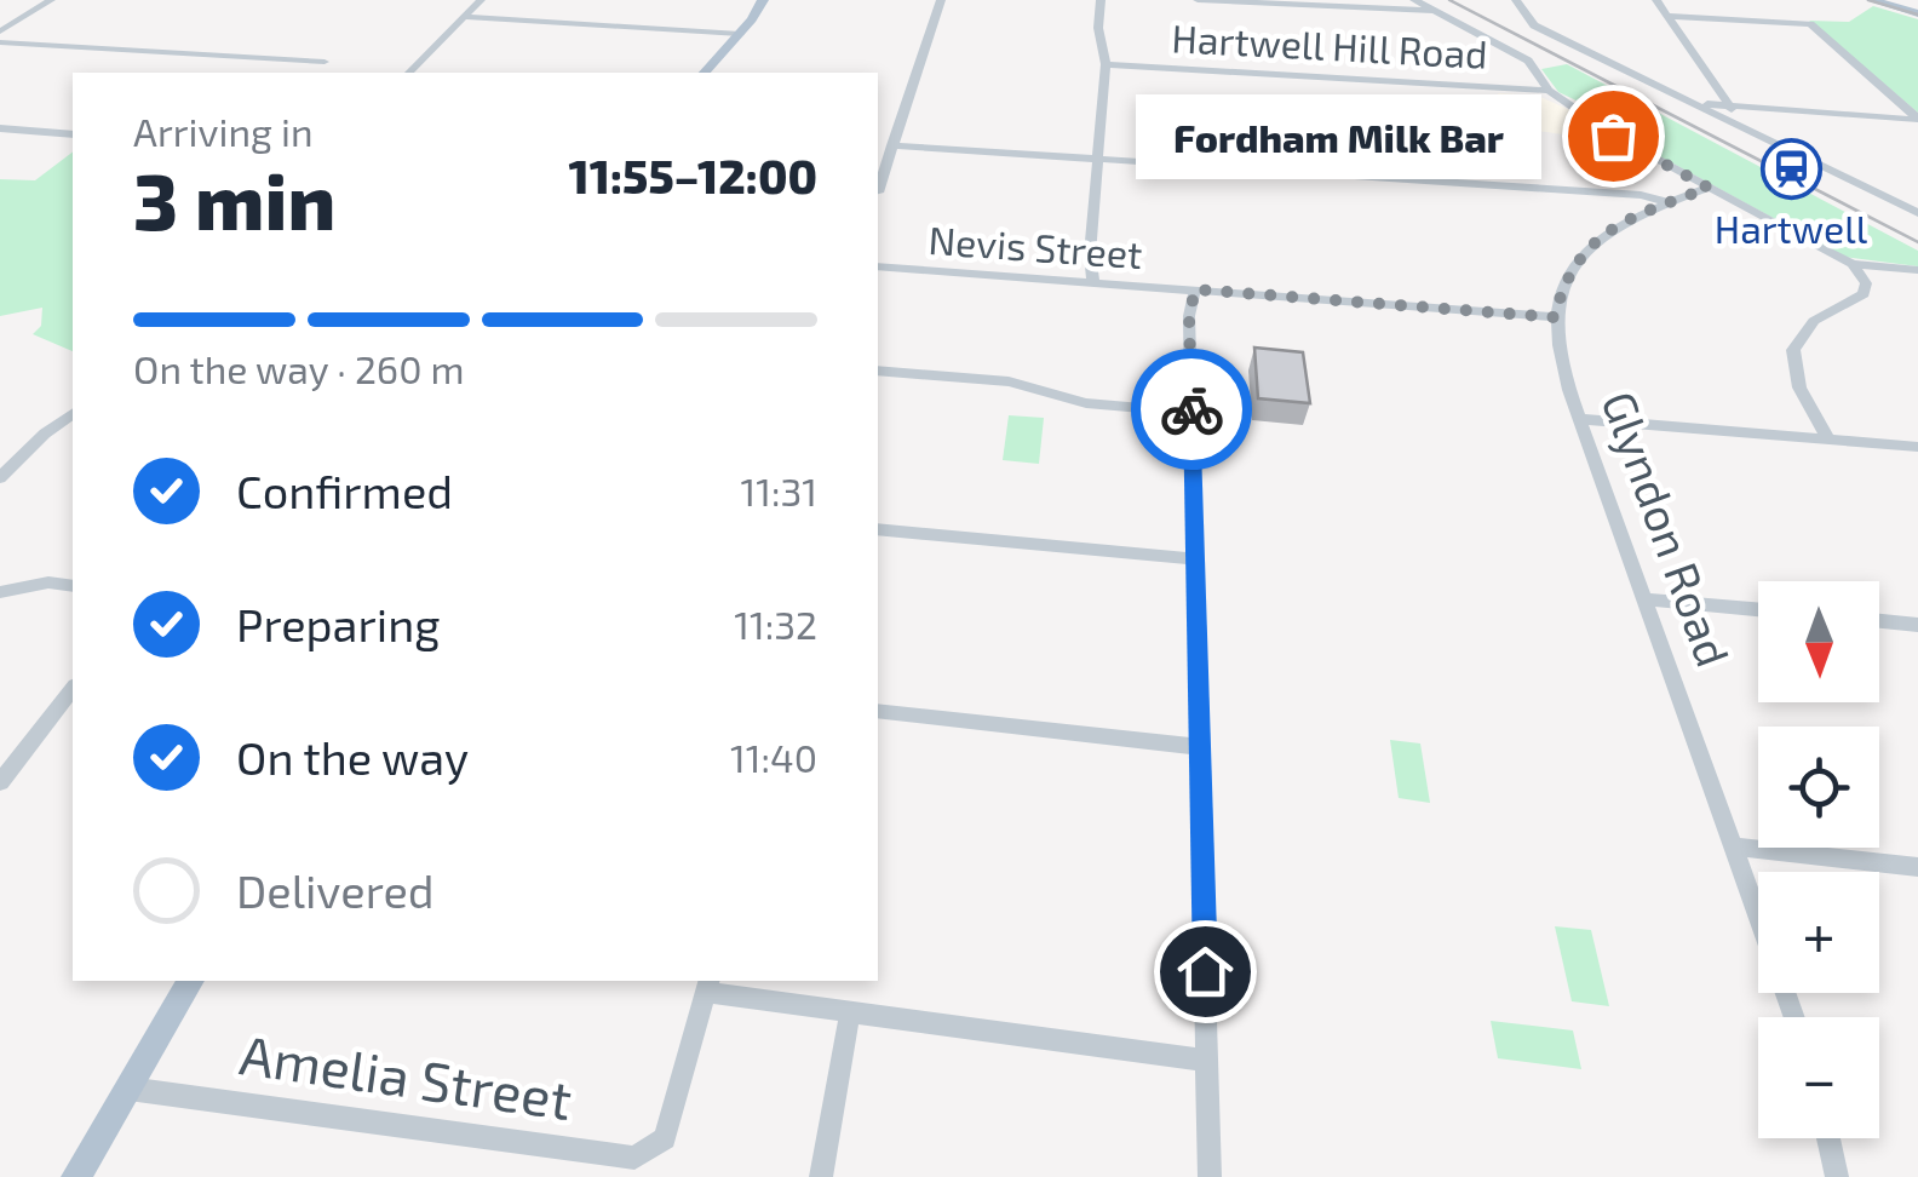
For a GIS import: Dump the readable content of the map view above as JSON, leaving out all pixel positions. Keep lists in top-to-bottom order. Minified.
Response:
{"streets":{"street":["Hartwell Hill Road","Nevis Street","Glyndon Road","Amelia Street"]},"crossings":[["Nevis Street","Glyndon Road"]],"places":{"other":["Fordham Milk Bar"],"station":["Hartwell"]},"north":"bottom","page":{"heading":["3 min","Arriving in","11:55–12:00"],"bubble":"Fordham Milk Bar","bar":"On the way · 260 m","list":[["Confirmed","11:31"],["Preparing","11:32"],["On the way","11:40"],"Delivered"],"map_buttons":["+","−"]}}
